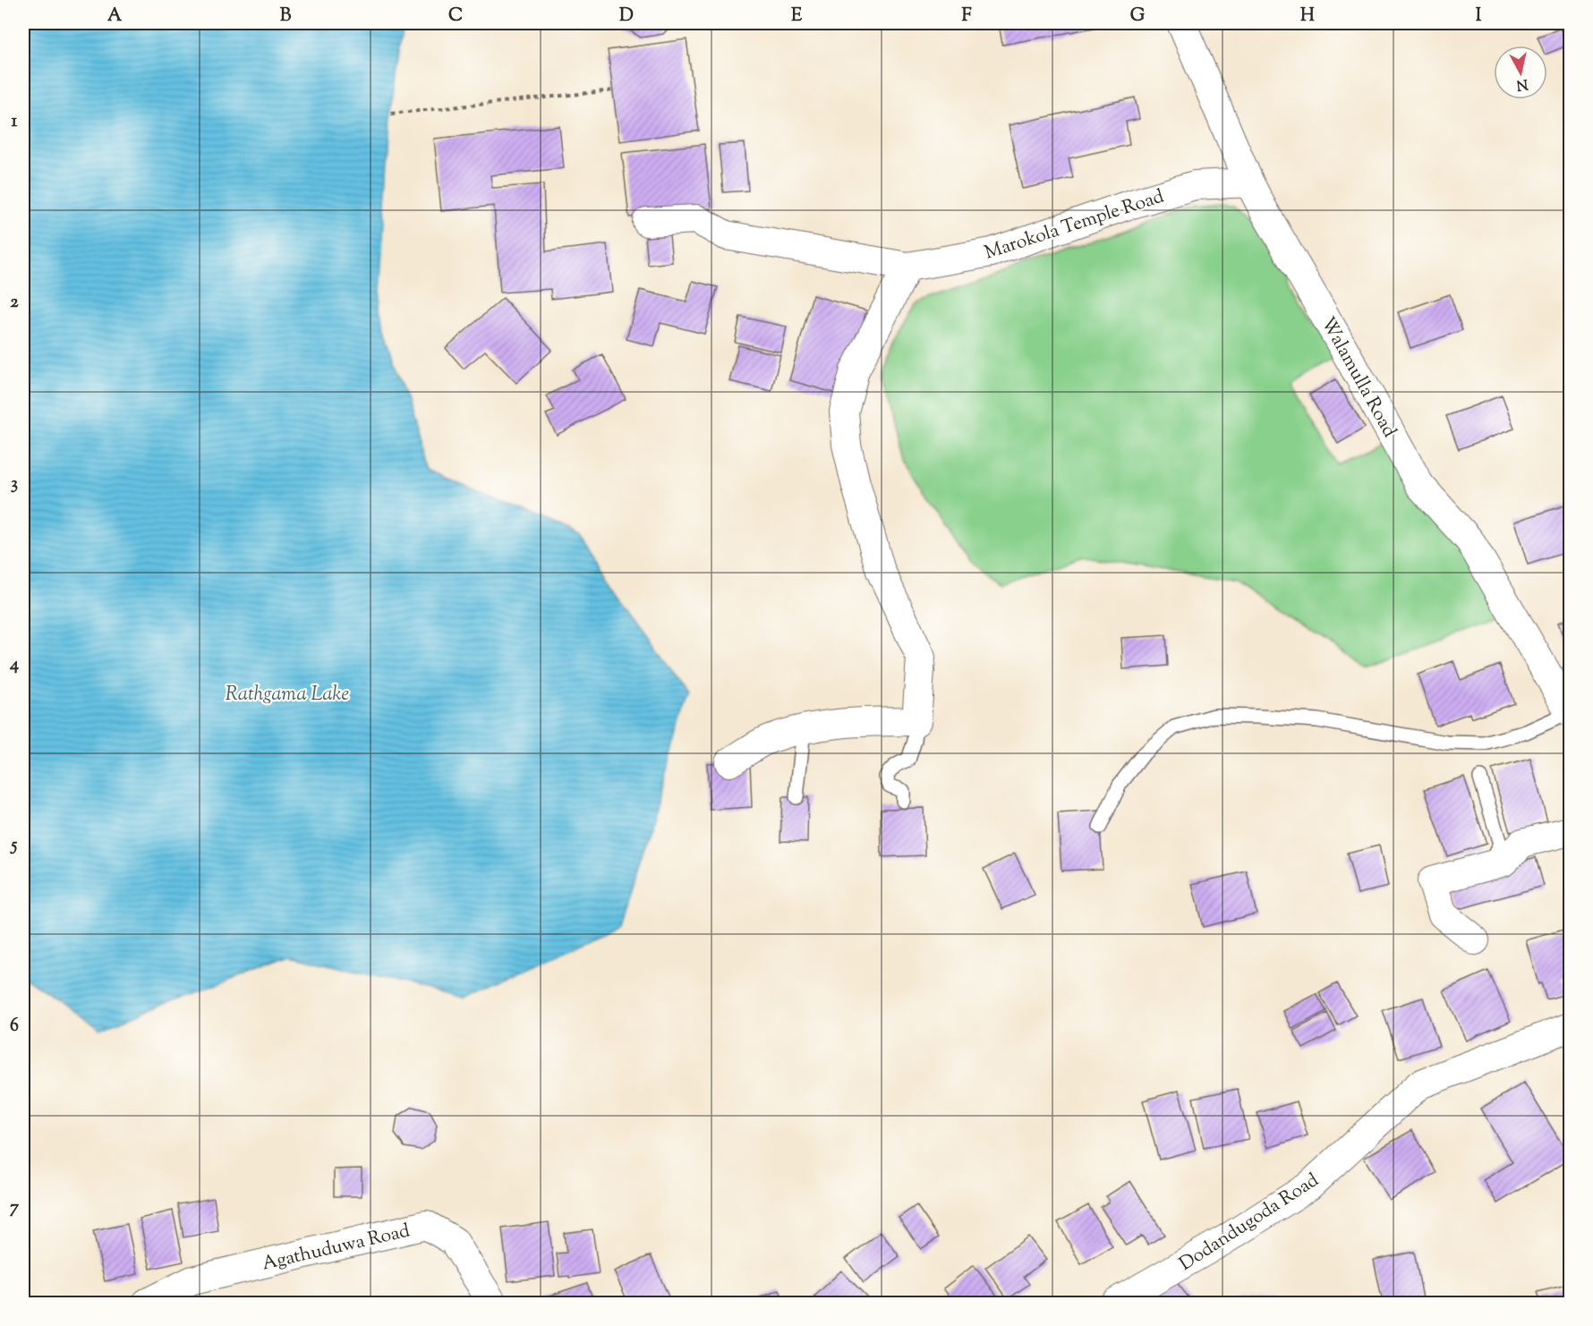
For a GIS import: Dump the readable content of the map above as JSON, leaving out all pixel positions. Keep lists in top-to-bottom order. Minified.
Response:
{"streets":{"street":["Marokola Temple Road","Walamulla Road","Dodandugoda Road","Agathuduwa Road"]},"crossings":[["Marokola Temple Road","Walamulla Road"]],"water":["Rathgama Lake"],"north":"bottom","grid":{"columns":["A","B","C","D","E","F","G","H","I"],"rows":["1","2","3","4","5","6","7"]}}
